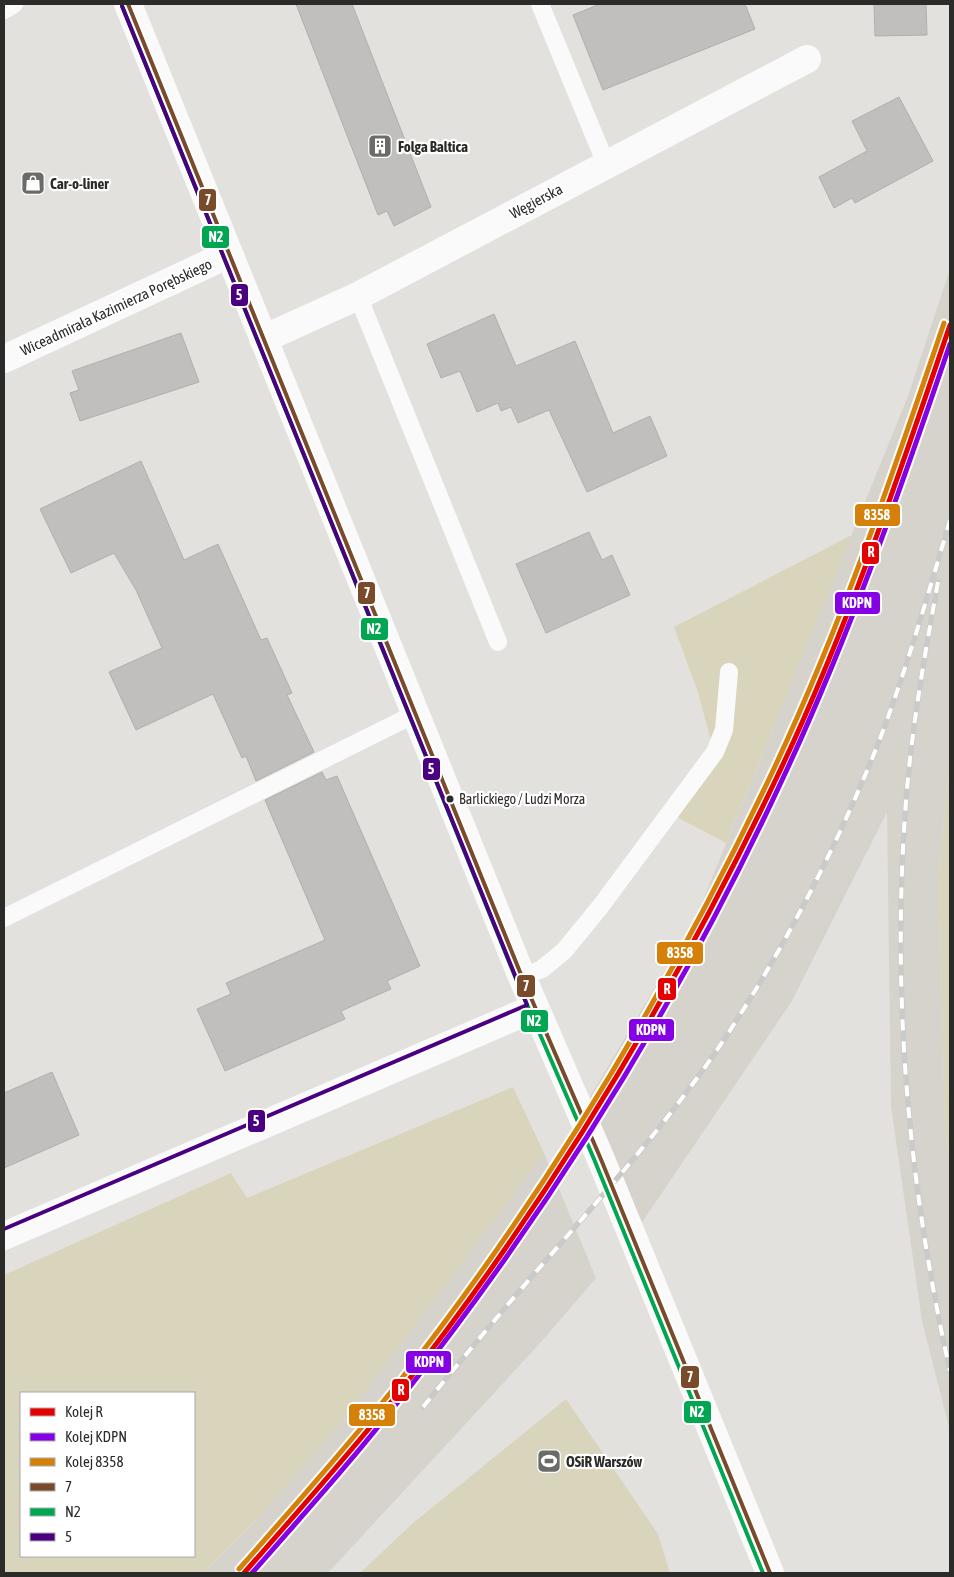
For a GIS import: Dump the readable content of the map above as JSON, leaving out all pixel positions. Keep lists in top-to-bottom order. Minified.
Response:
{"streets":{"street":["Węgierska","Wiceadmirała Kazimierza Porębskiego"]},"places":{"building":["Folga Baltica"],"shop":["Car-o-liner"],"other":["Barlickiego / Ludzi Morza"],"sports":["OSiR Warszów"]},"lines":["transit line 7","transit line N2","transit line 5","rail line 8358","rail line R","rail line KDPN"],"legend":["Kolej R","Kolej KDPN","Kolej 8358","7","N2","5"]}
